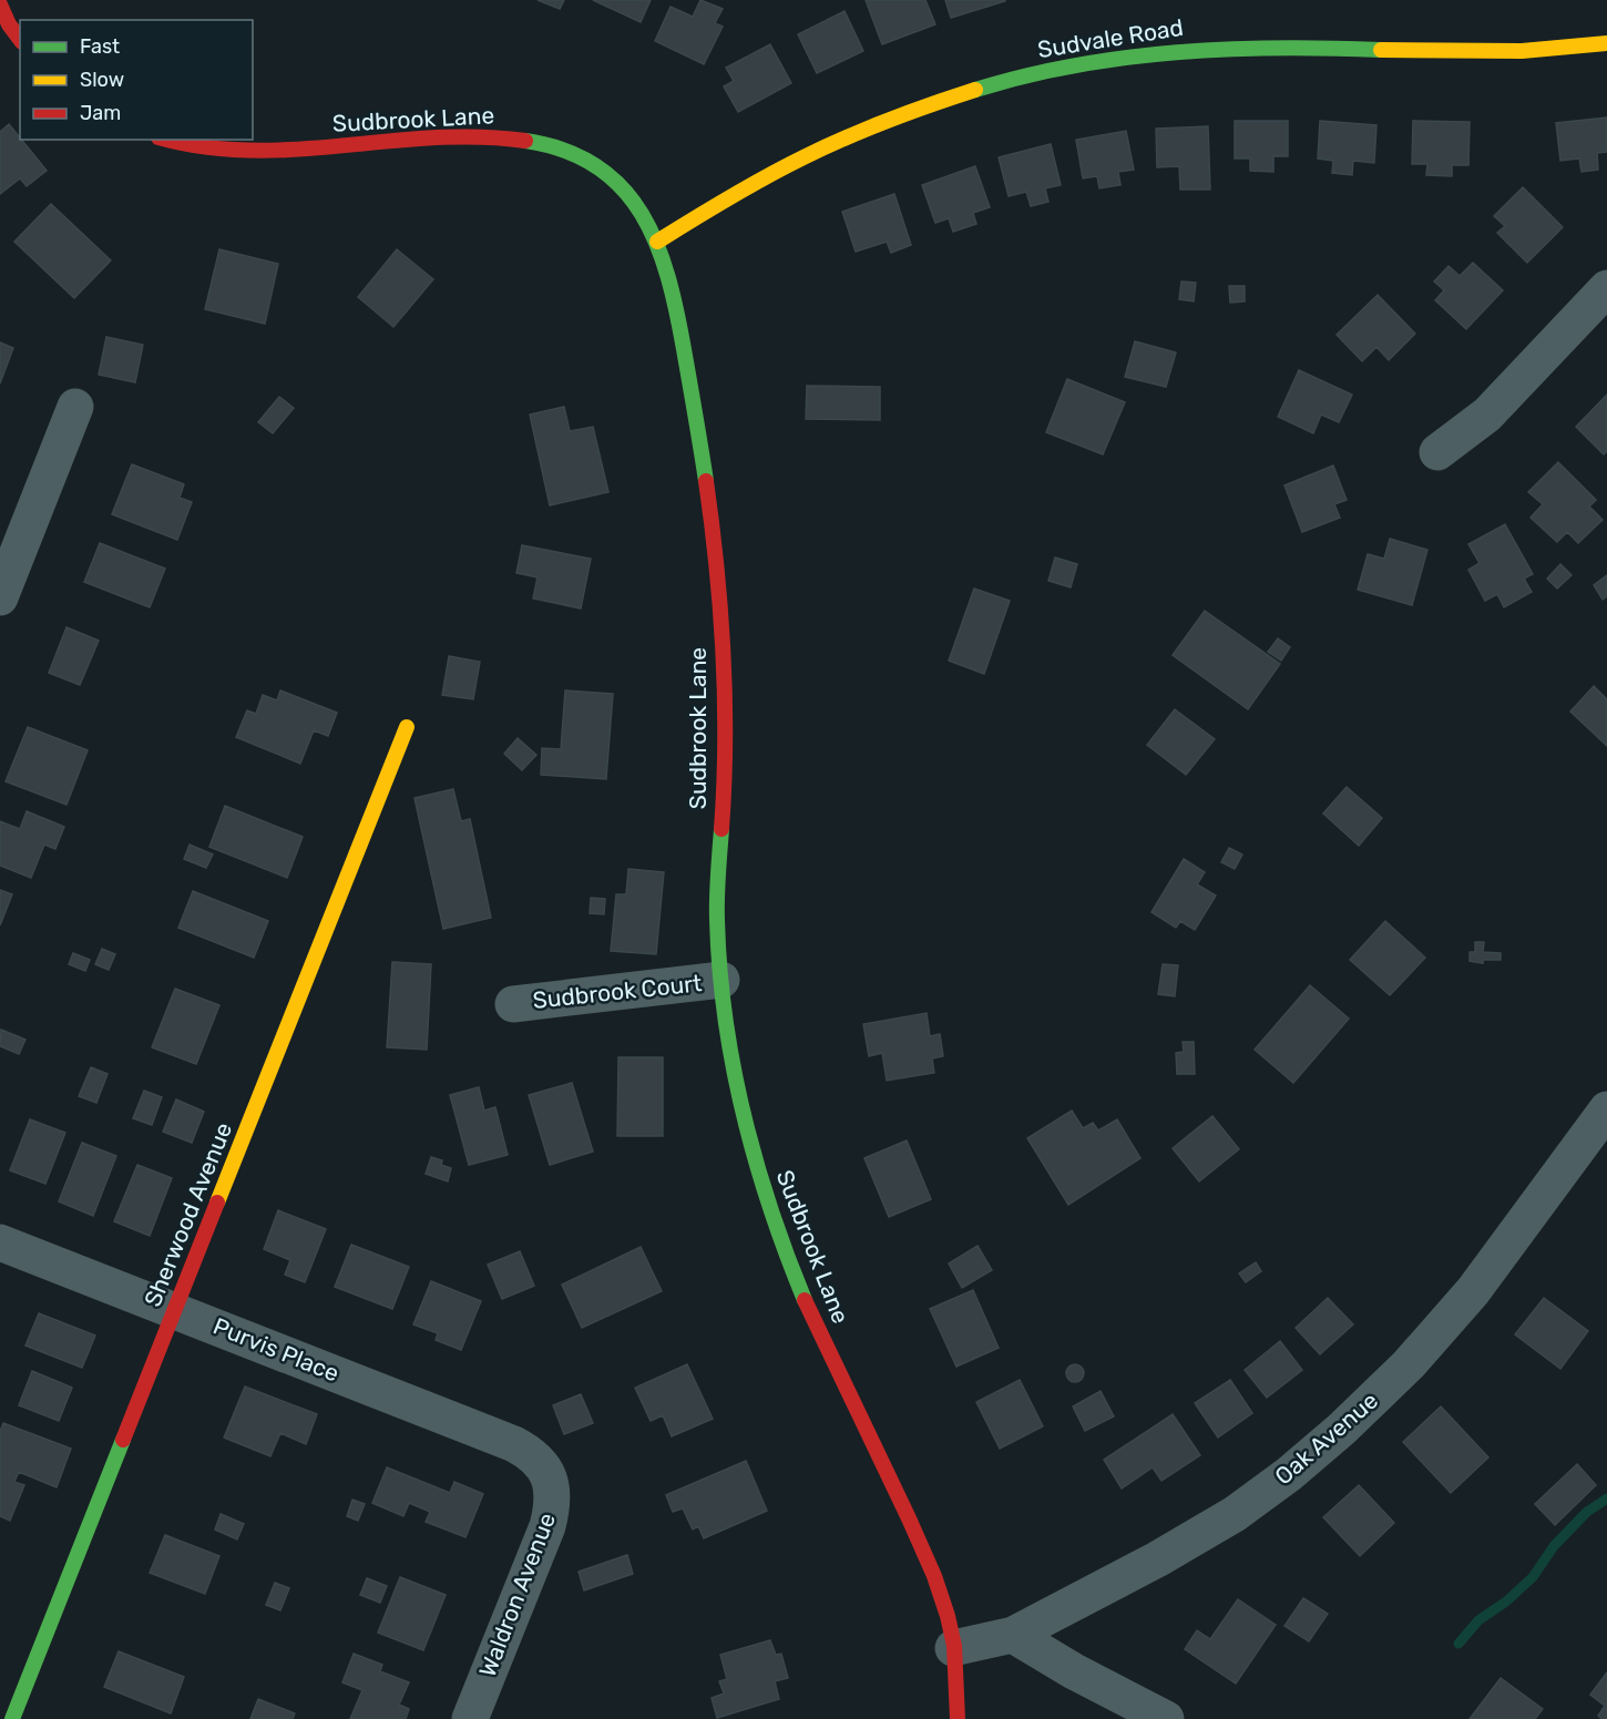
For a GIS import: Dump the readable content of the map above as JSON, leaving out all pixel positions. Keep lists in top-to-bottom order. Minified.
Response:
{"streets":{"street":["Sudvale Road","Sudbrook Lane","Sudbrook Court","Sherwood Avenue","Purvis Place","Oak Avenue","Waldron Avenue"]},"crossings":[["Sudvale Road","Sudbrook Lane"],["Sudbrook Lane","Sudbrook Court"],["Sudbrook Lane","Oak Avenue"],["Sherwood Avenue","Purvis Place"],["Purvis Place","Waldron Avenue"]],"legend":["Fast","Slow","Jam"]}
